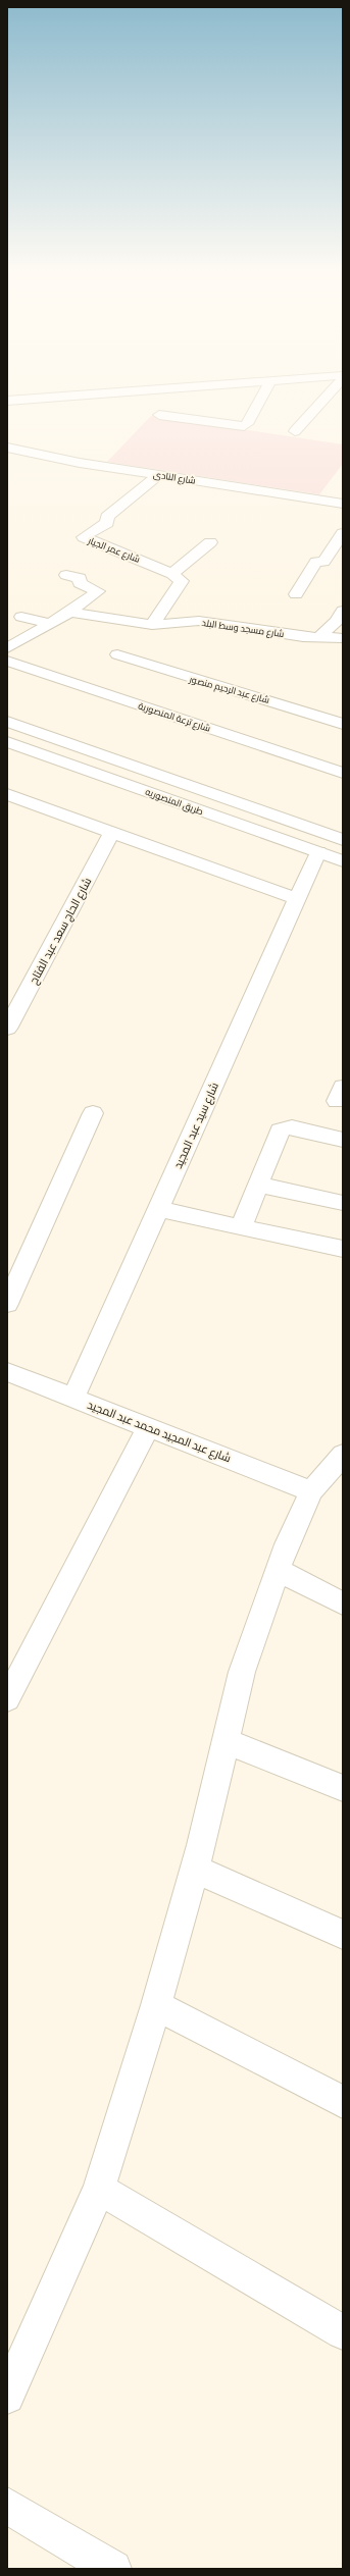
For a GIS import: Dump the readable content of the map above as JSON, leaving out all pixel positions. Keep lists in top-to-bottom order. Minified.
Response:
{"streets":{"street":["شارع النادى","شارع عمر الجيار","شارع مسجد وسط البلد","شارع عبد الرحيم منصور","شارع ترعة المنصورية","طريق المنصوريه","شارع الحاج سعد عبد الفتاح","شارع سيد عبد المجيد","شارع عبد المجيد محمد عبد المجيد"]},"crossings":[["شارع النادى","شارع عمر الجيار"],["طريق المنصوريه","شارع سيد عبد المجيد"],["شارع سيد عبد المجيد","شارع عبد المجيد محمد عبد المجيد"]]}
